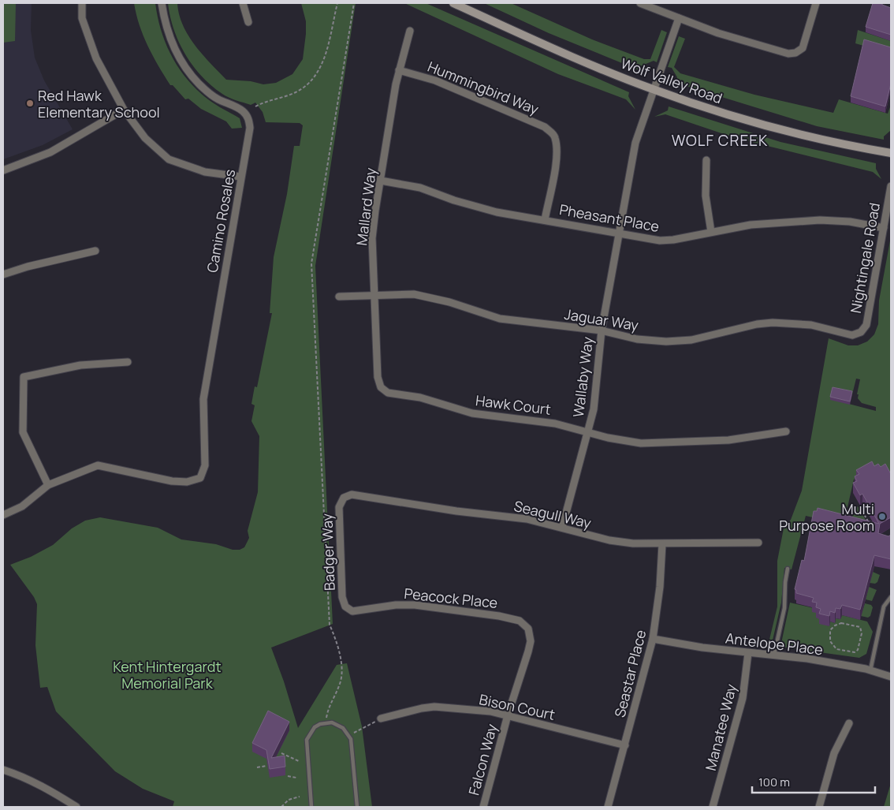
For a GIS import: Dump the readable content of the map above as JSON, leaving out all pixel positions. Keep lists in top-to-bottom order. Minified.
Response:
{"streets":{"main road":["Wolf Valley Road"],"street":["Hummingbird Way","Mallard Way","Pheasant Place","Camino Rosales","Nightingale Road","Jaguar Way","Wallaby Way","Hawk Court","Seagull Way","Badger Way","Peacock Place","Antelope Place","Seastar Place","Bison Court","Manatee Way","Falcon Way"]},"crossings":[["Wolf Valley Road","Wallaby Way"],["Hummingbird Way","Mallard Way"],["Hummingbird Way","Pheasant Place"],["Mallard Way","Pheasant Place"],["Mallard Way","Jaguar Way"],["Mallard Way","Hawk Court"],["Pheasant Place","Nightingale Road"],["Pheasant Place","Wallaby Way"],["Nightingale Road","Jaguar Way"],["Jaguar Way","Wallaby Way"],["Wallaby Way","Hawk Court"],["Wallaby Way","Seagull Way"],["Seagull Way","Badger Way"],["Seagull Way","Seastar Place"],["Badger Way","Peacock Place"],["Peacock Place","Falcon Way"],["Antelope Place","Seastar Place"],["Antelope Place","Manatee Way"],["Seastar Place","Bison Court"],["Bison Court","Falcon Way"]],"districts":["WOLF CREEK"],"parks":["Kent Hintergardt Memorial Park"],"places":["Red Hawk Elementary School","Multi Purpose Room"],"scale_bar":"100 m"}
